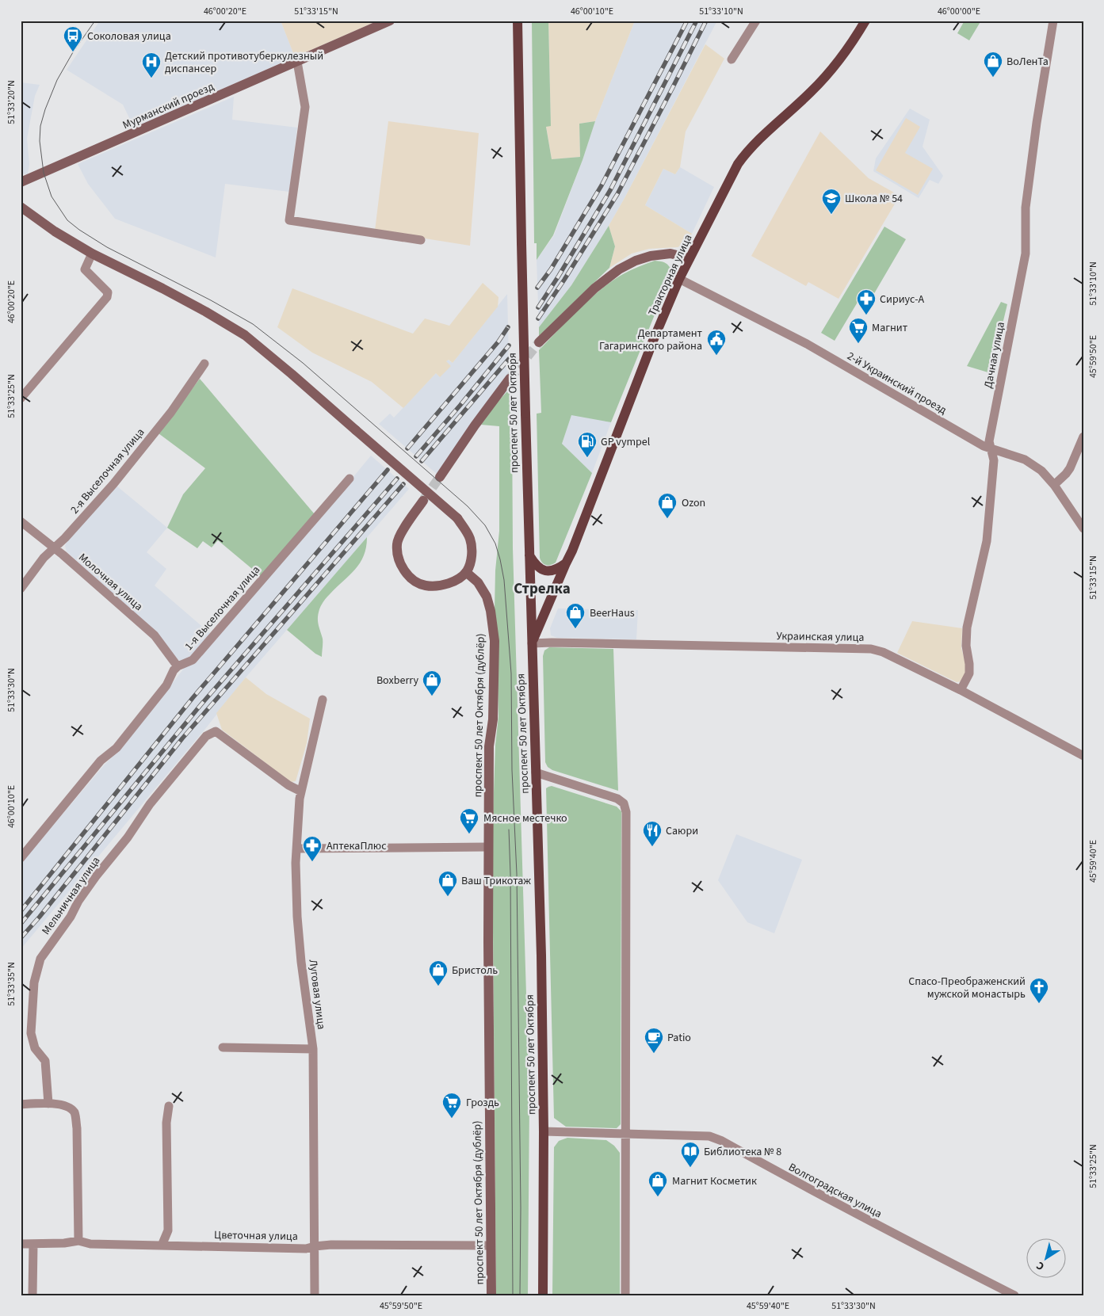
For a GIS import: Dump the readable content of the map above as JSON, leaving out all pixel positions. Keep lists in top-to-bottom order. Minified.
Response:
{"streets":{"main road":["Тракторная улица","проспект 50 лет Октября"],"street":["Мурманский проезд","Дачная улица","2-й Украинский проезд","2-я Выселочная улица","Молочная улица","1-я Выселочная улица","Украинская улица","проспект 50 лет Октября (дублёр)","Мельничная улица","Луговая улица","Волгоградская улица","Цветочная улица"]},"crossings":[["Тракторная улица","2-й Украинский проезд"],["Тракторная улица","проспект 50 лет Октября"],["Тракторная улица","Украинская улица"],["Дачная улица","2-й Украинский проезд"],["Дачная улица","Украинская улица"],["проспект 50 лет Октября","Украинская улица"],["проспект 50 лет Октября","Волгоградская улица"],["2-я Выселочная улица","Молочная улица"],["Молочная улица","1-я Выселочная улица"],["проспект 50 лет Октября (дублёр)","Цветочная улица"],["Мельничная улица","Луговая улица"],["Луговая улица","Цветочная улица"]],"districts":["Стрелка"],"places":{"bus stop":["Соколовая улица"],"shop":["ВоЛенТа","Ozon","BeerHaus","Boxberry","Ваш Трикотаж","Бристоль","Магнит Косметик"],"hospital":["Детский противотуберкулезный диспансер"],"school or university":["Школа № 54"],"pharmacy":["Сириус-А","АптекаПлюс"],"supermarket":["Магнит","Мясное местечко","Гроздь"],"public building":["Департамент Гагаринского района"],"fuel station":["GP vympel"],"restaurant":["Саюри"],"church":["Спасо-Преображенский мужской монастырь"],"cafe":["Patio"],"library":["Библиотека № 8"]},"north":"bottom left","coordinates":["46°00'20\"E","51°33'15\"N","46°00'10\"E","51°33'10\"N","46°00'00\"E","51°33'20\"N","45°59'50\"E","51°33'25\"N","51°33'30\"N","45°59'40\"E","51°33'35\"N"]}
